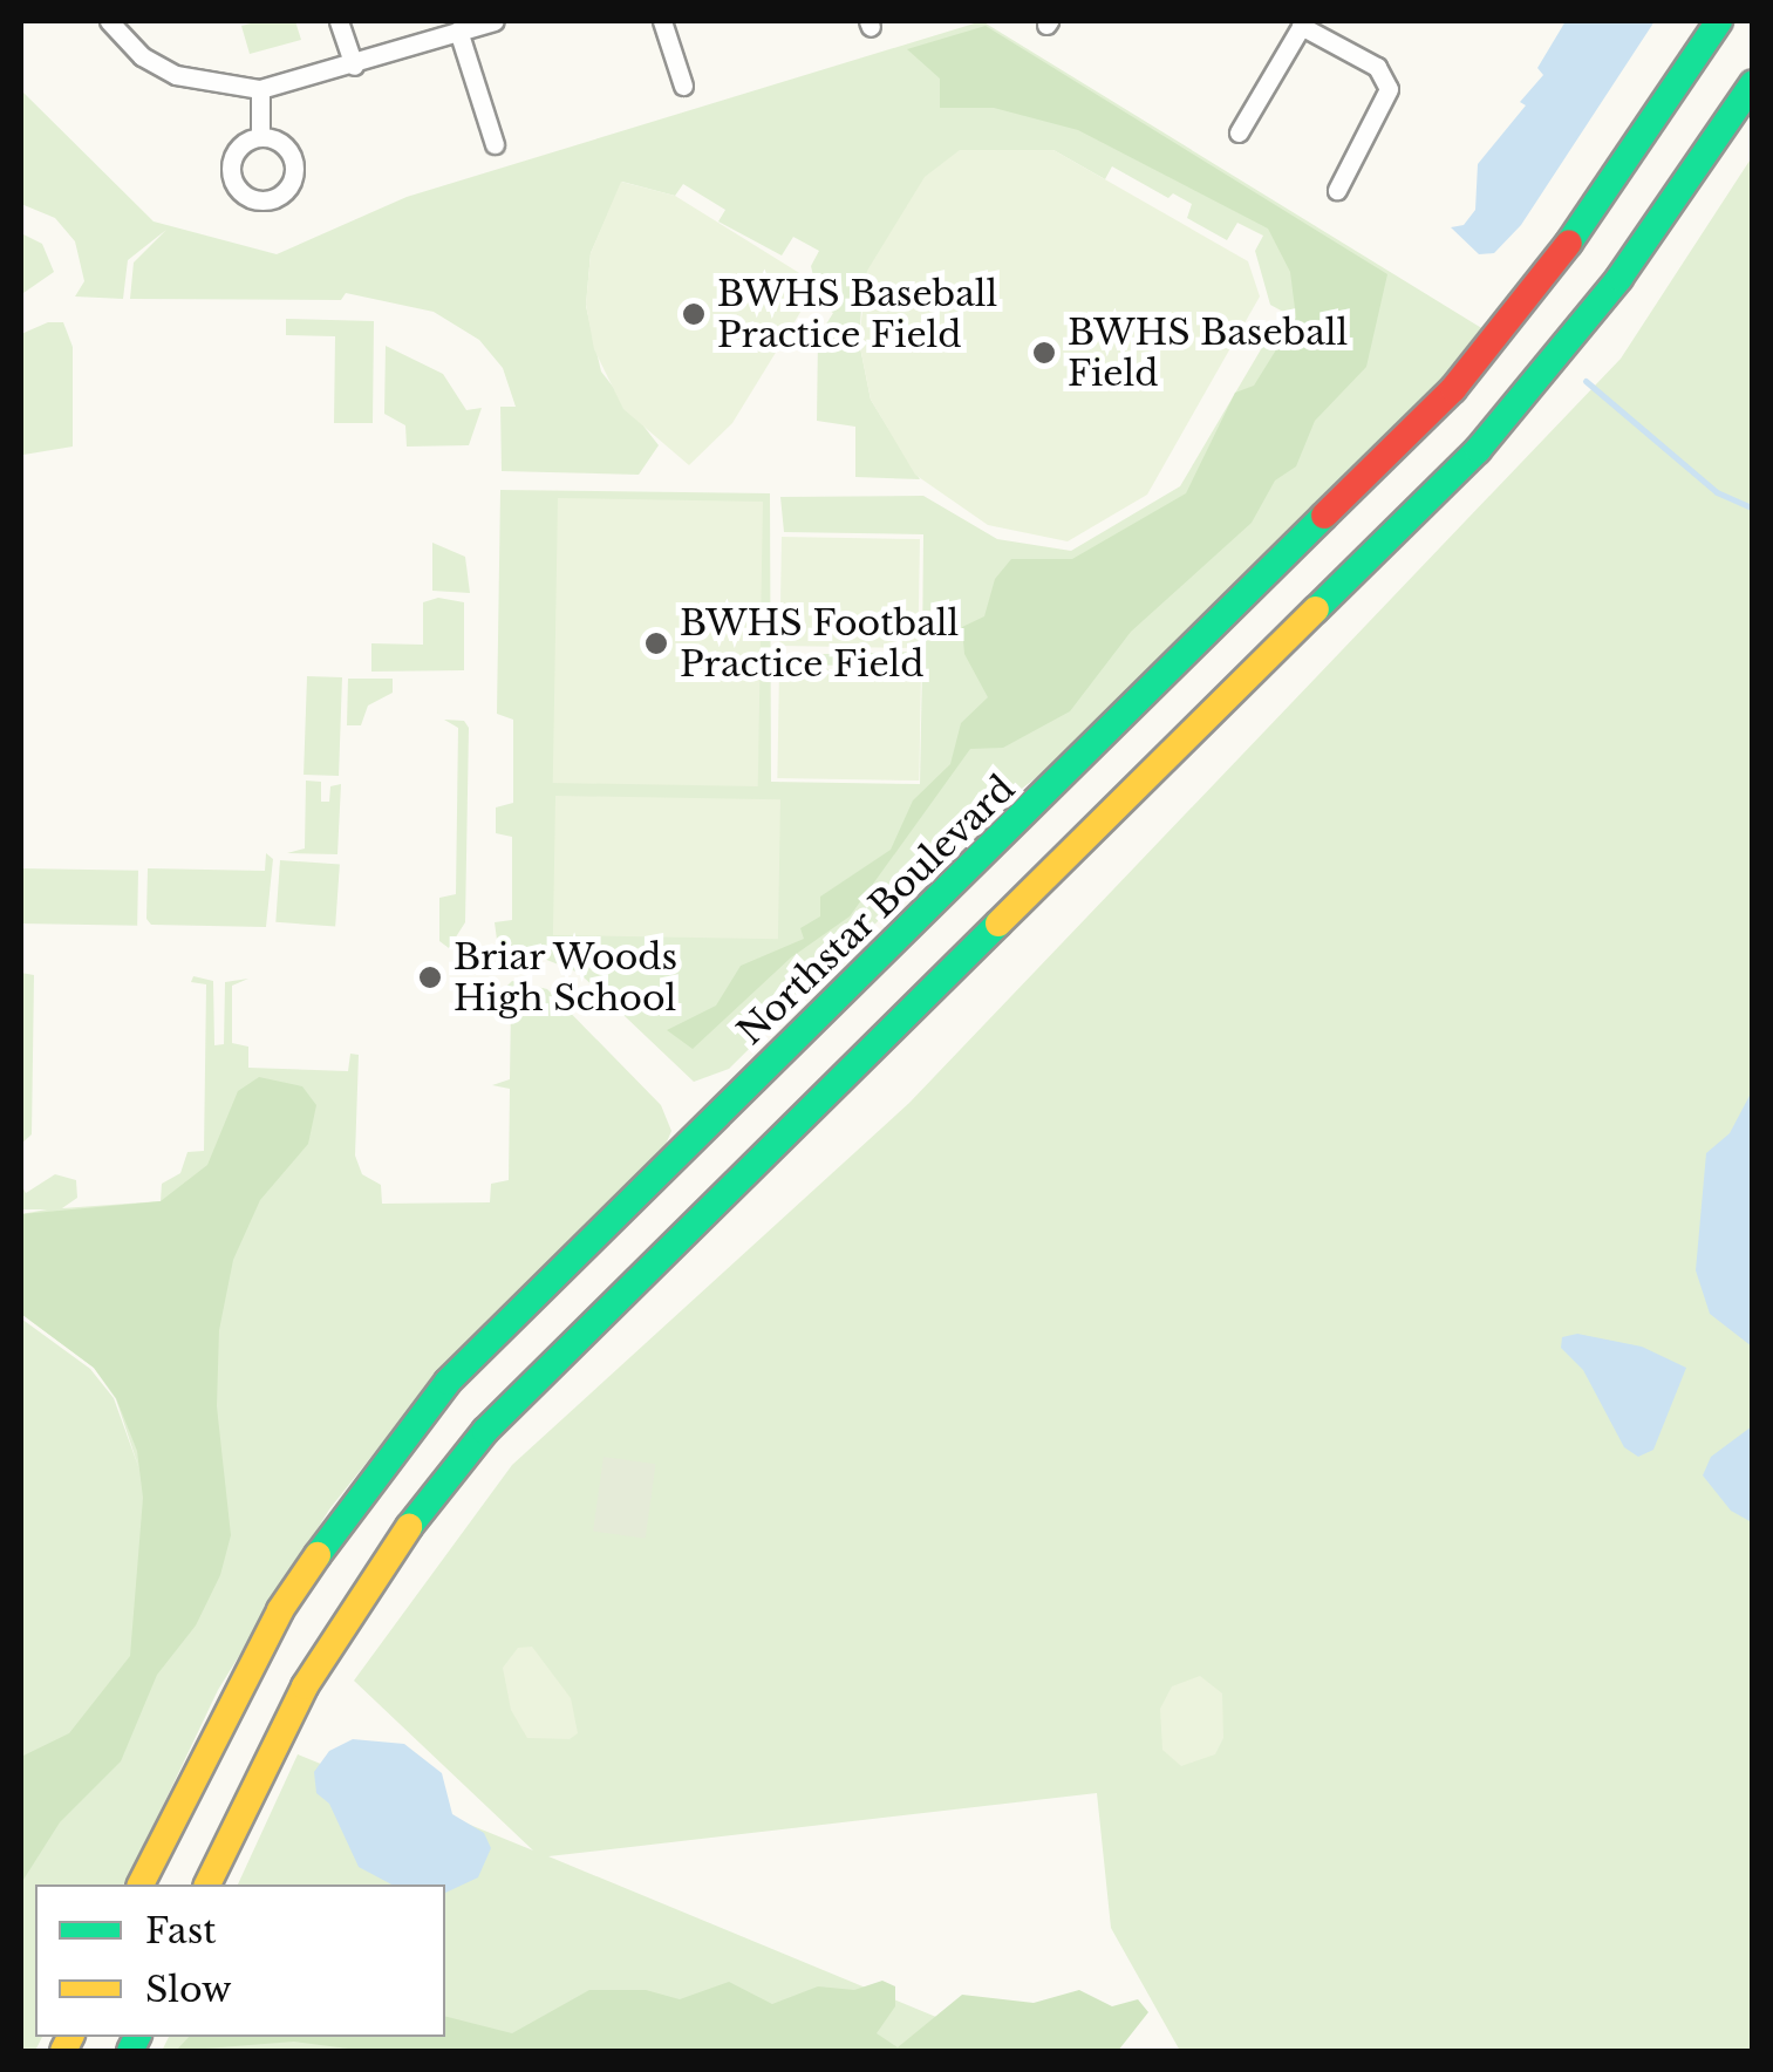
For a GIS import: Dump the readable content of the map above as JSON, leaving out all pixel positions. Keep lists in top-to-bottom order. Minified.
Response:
{"streets":{"main road":["Northstar Boulevard"]},"places":["BWHS Baseball Practice Field","BWHS Baseball Field","BWHS Football Practice Field","Briar Woods High School"],"legend":["Fast","Slow"]}
